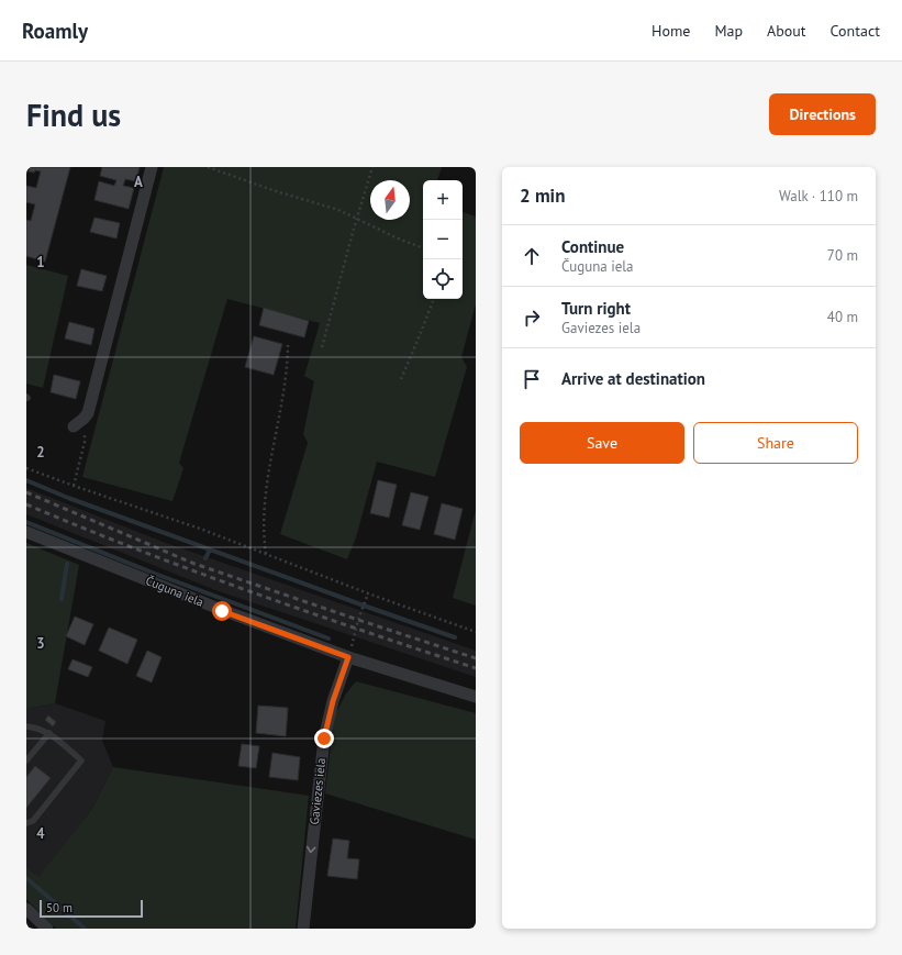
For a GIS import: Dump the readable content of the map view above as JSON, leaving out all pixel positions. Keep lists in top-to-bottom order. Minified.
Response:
{"streets":{"street":["Čuguna iela","Gaviezes iela"]},"crossings":[["Čuguna iela","Gaviezes iela"]],"one_way":["Gaviezes iela"],"scale_bar":"50 m","north":"top","page":{"header":"Roamly","nav":["Home","Map","About","Contact"],"buttons":["Directions",["Save","Share"]],"title":"Find us","heading":["2 min","Walk · 110 m"],"map_buttons":["+","−"],"list":[["Continue","Čuguna iela","70 m"],["Turn right","Gaviezes iela","40 m"],"Arrive at destination"],"scale":"50 m"},"grid":{"columns":["A"],"rows":["1","2","3","4"]}}
